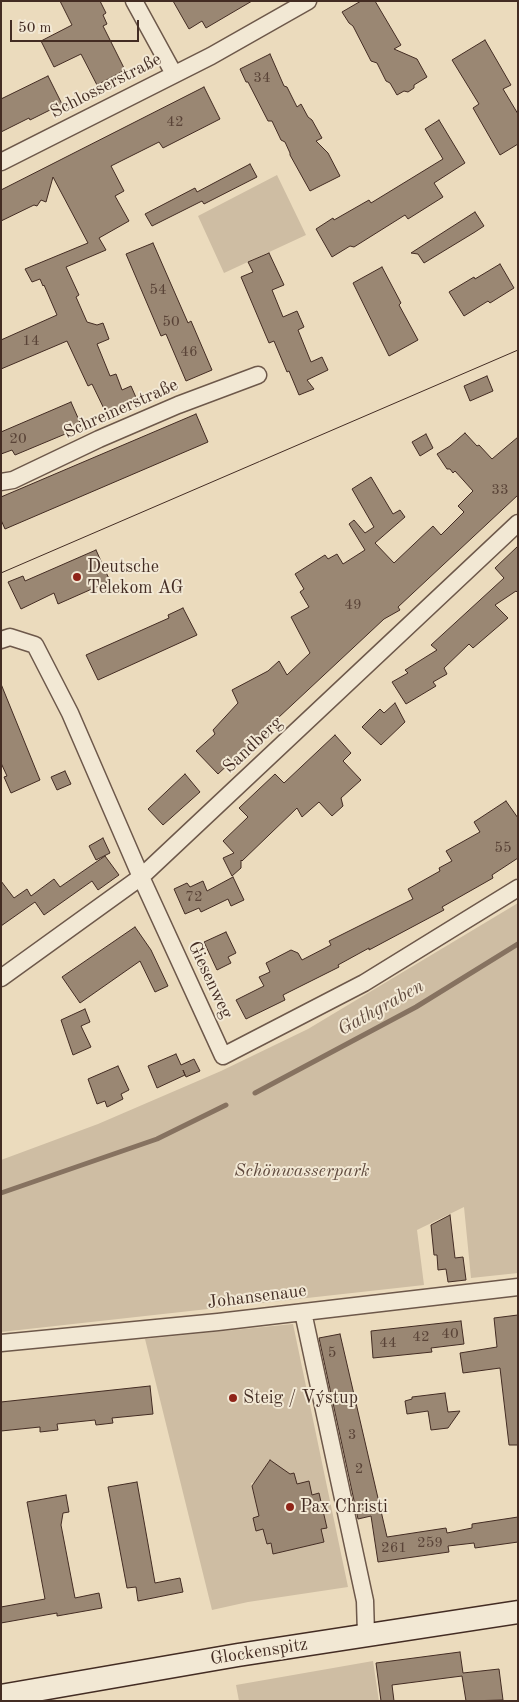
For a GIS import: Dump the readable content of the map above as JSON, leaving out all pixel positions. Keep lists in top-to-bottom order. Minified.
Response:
{"streets":{"main road":["Glockenspitz"],"street":["Schlosserstraße","Schreinerstraße","Sandberg","Giesenweg","Johansenaue"]},"crossings":[["Sandberg","Giesenweg"]],"water":["Gathgraben"],"parks":["Schönwasserpark"],"places":["Deutsche Telekom AG","Steig / Výstup","Pax Christi"],"house_numbers":["34","42","54","50","14","46","20","33","49","55","72","40","42","44","5","3","2","259","261"],"scale_bar":"50 m"}
